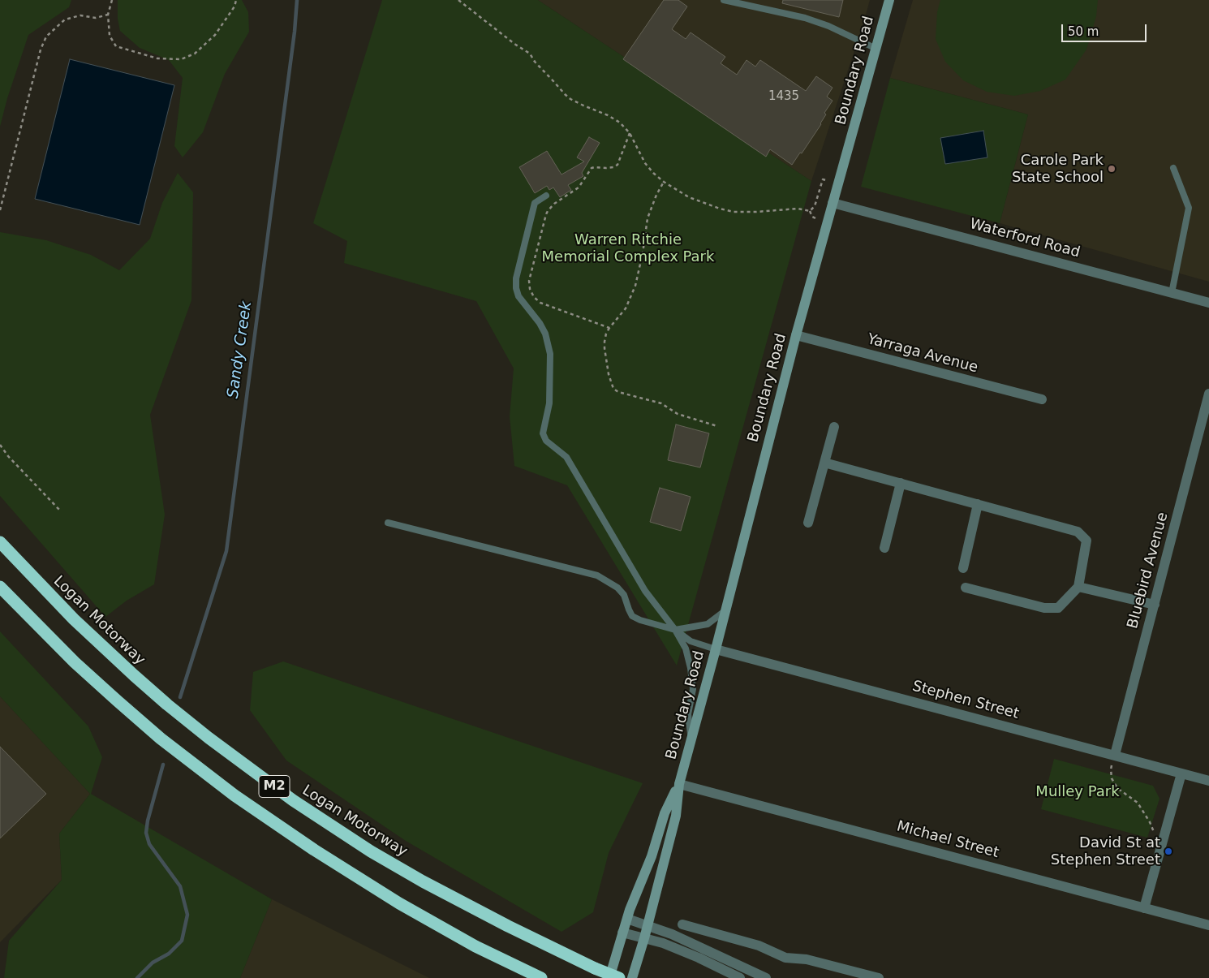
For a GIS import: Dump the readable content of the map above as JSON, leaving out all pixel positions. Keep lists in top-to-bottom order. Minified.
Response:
{"streets":{"highway":["Logan Motorway","M2"],"main road":["Boundary Road"],"street":["Waterford Road","Yarraga Avenue","Bluebird Avenue","Stephen Street","Michael Street"]},"crossings":[["Boundary Road","Waterford Road"],["Boundary Road","Yarraga Avenue"],["Boundary Road","Stephen Street"],["Boundary Road","Michael Street"],["Bluebird Avenue","Stephen Street"]],"water":["Sandy Creek"],"parks":["Warren Ritchie Memorial Complex Park","Mulley Park"],"places":["Carole Park State School","David St at Stephen Street"],"house_numbers":["1435"],"scale_bar":"50 m"}
